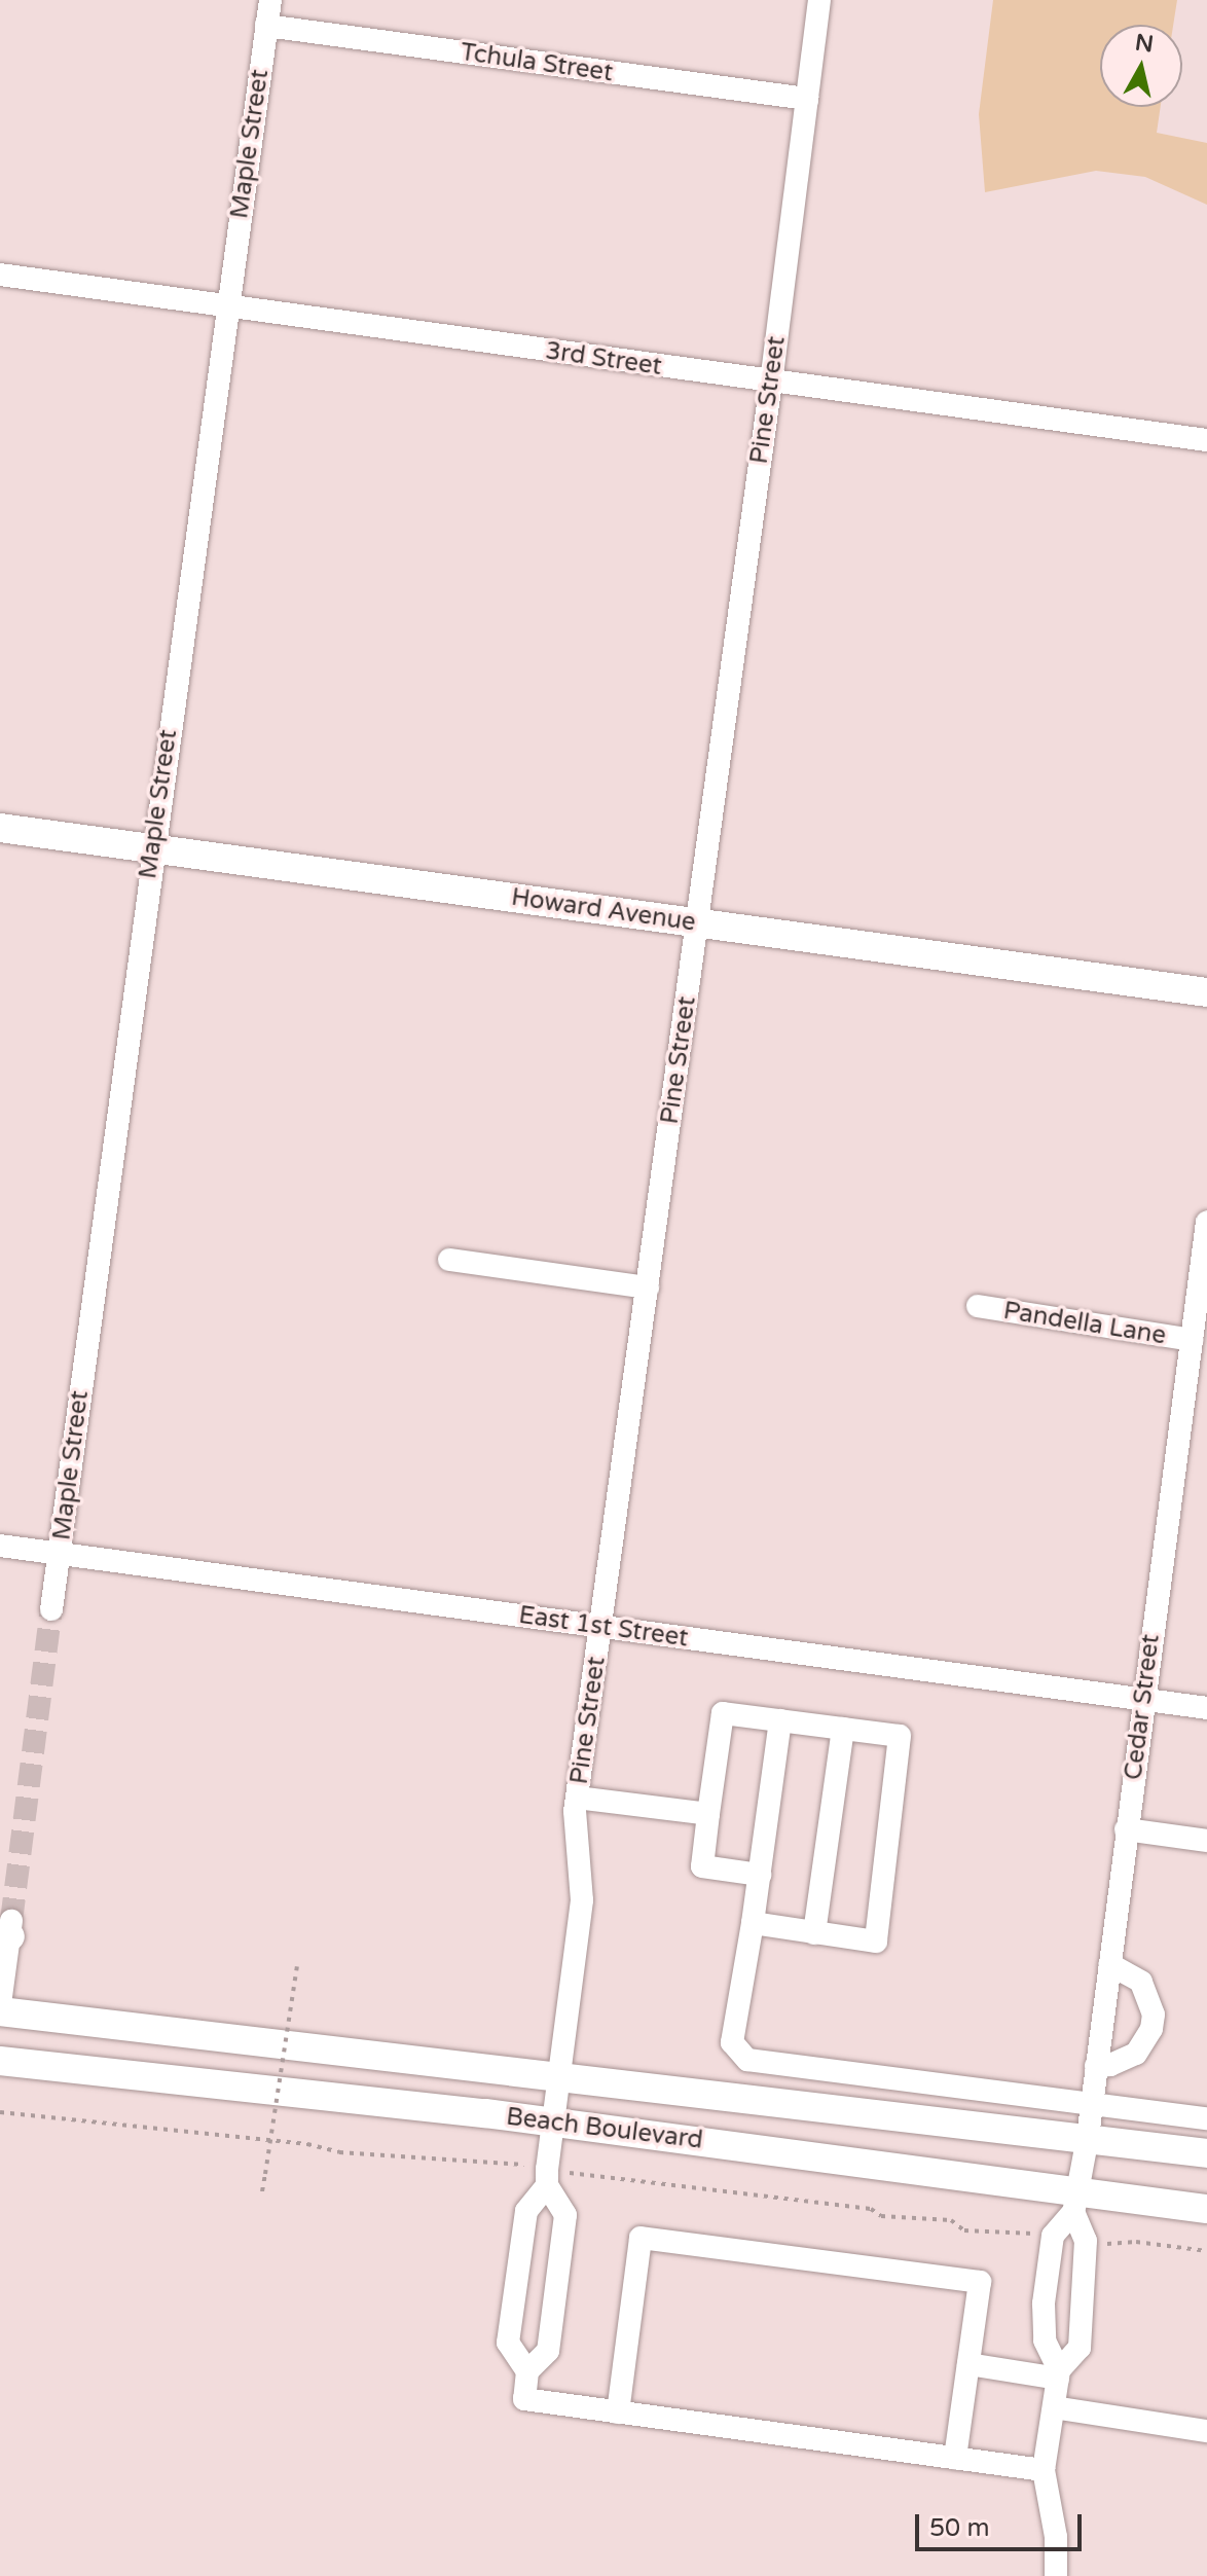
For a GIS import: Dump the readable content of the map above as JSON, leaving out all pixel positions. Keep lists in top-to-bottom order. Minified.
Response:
{"streets":{"main road":["Howard Avenue","Beach Boulevard"],"street":["Tchula Street","Maple Street","3rd Street","Pine Street","Pandella Lane","East 1st Street","Cedar Street"]},"crossings":[["Tchula Street","Maple Street"],["Tchula Street","Pine Street"],["Maple Street","3rd Street"],["Maple Street","Howard Avenue"],["Maple Street","East 1st Street"],["3rd Street","Pine Street"],["Pine Street","Howard Avenue"],["Pine Street","East 1st Street"],["Pine Street","Beach Boulevard"],["Pandella Lane","Cedar Street"],["East 1st Street","Cedar Street"],["Cedar Street","Beach Boulevard"]],"scale_bar":"50 m","north":"top"}
